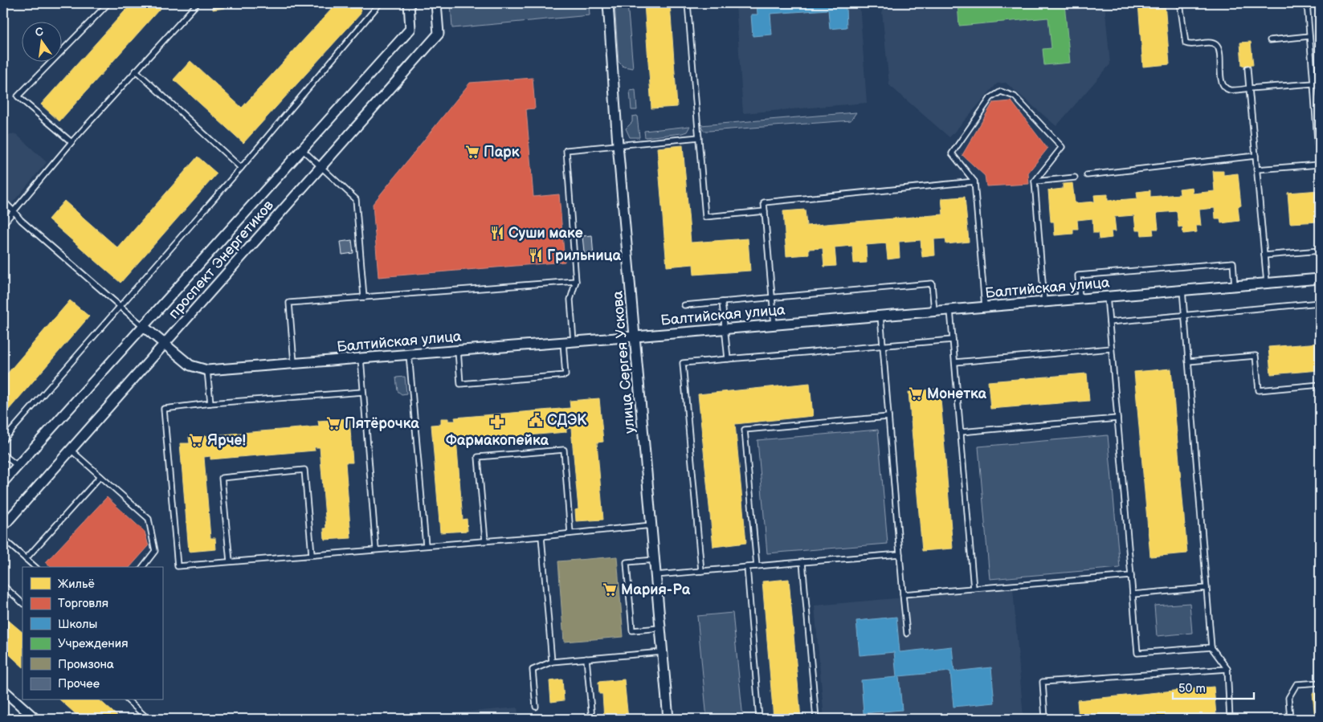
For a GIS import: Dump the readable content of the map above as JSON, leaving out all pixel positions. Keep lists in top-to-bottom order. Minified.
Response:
{"streets":{"street":["проспект Энергетиков","Балтийская улица","улица Сергея Ускова"]},"crossings":[["проспект Энергетиков","Балтийская улица"],["Балтийская улица","улица Сергея Ускова"]],"places":{"supermarket":["Парк","Монетка","Пятёрочка","Ярче!","Мария-Ра"],"restaurant":["Суши маке","Грильница"],"public building":["СДЭК"],"pharmacy":["Фармакопейка"]},"legend":["Жильё","Торговля","Школы","Учреждения","Промзона","Прочее"],"scale_bar":"50 m","north":"top"}
